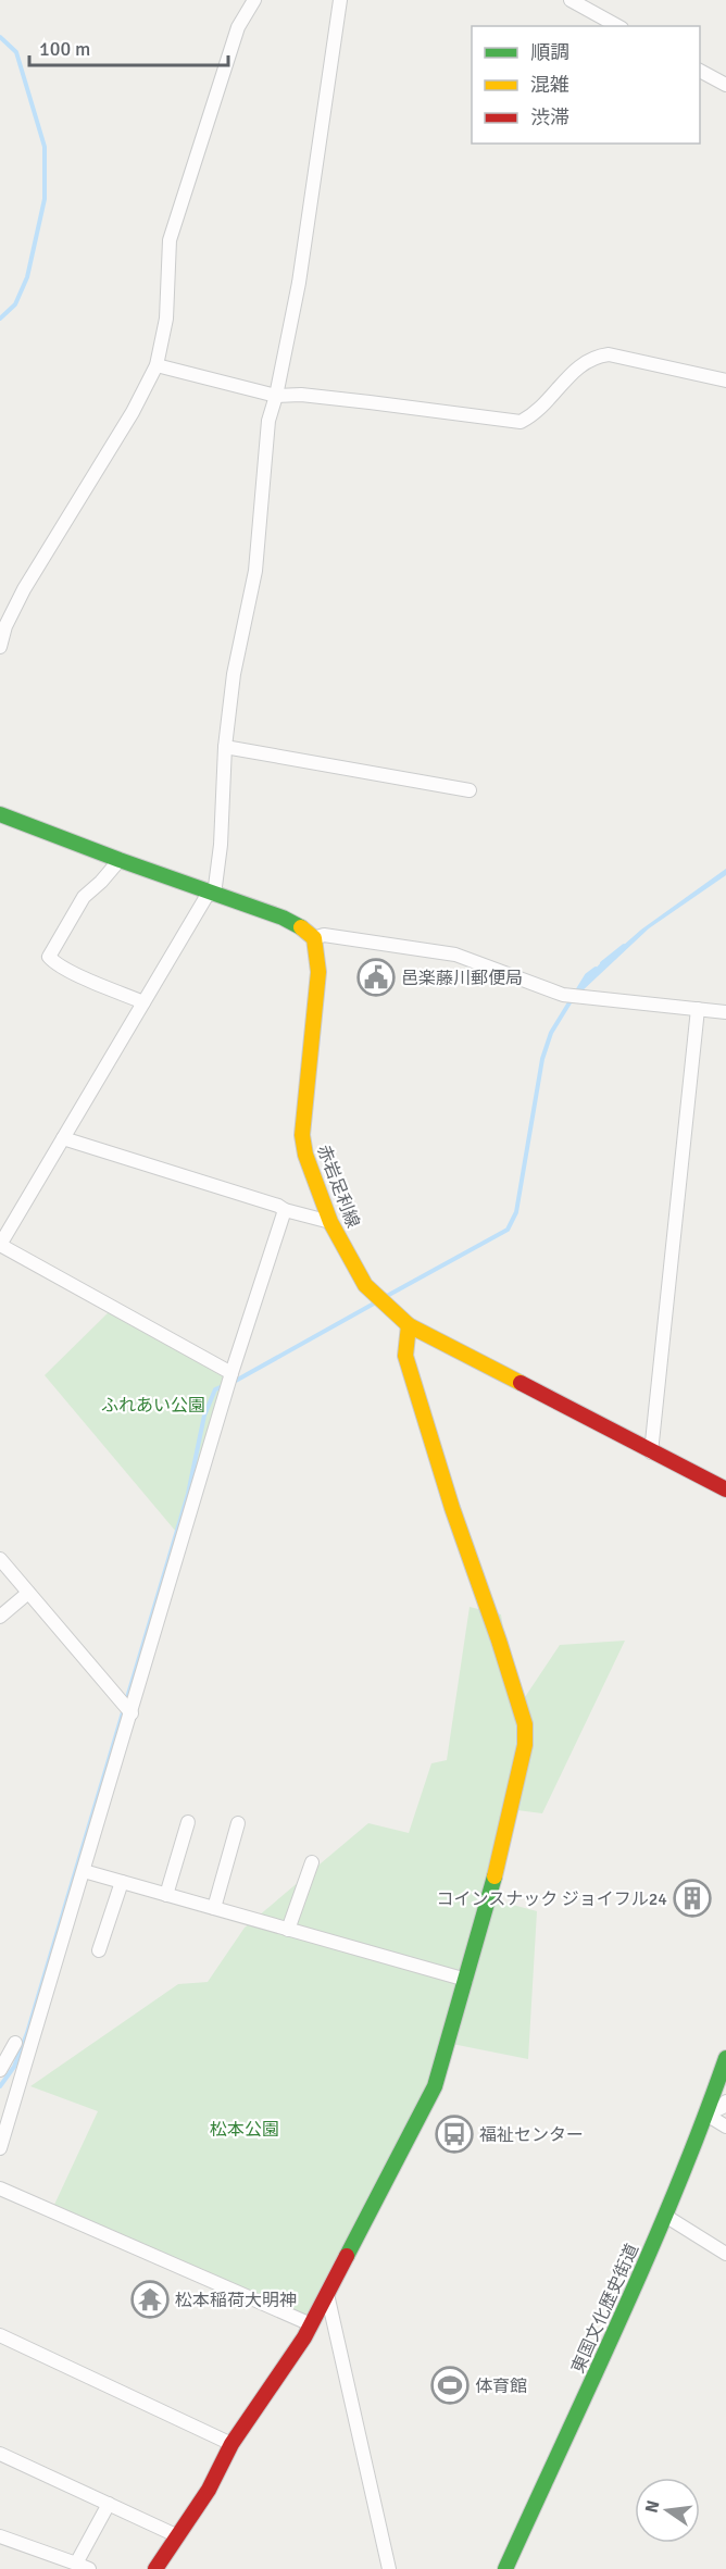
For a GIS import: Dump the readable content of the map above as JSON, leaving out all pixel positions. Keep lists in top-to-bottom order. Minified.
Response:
{"streets":{"main road":["赤岩足利線","東国文化歴史街道"]},"parks":["ふれあい公園","松本公園"],"places":{"public building":["邑楽藤川郵便局"],"building":["コインスナック ジョイフル24"],"bus stop":["福祉センター"],"temple":["松本稲荷大明神"],"sports":["体育館"]},"legend":["順調","混雑","渋滞"],"scale_bar":"100 m","north":"left"}
